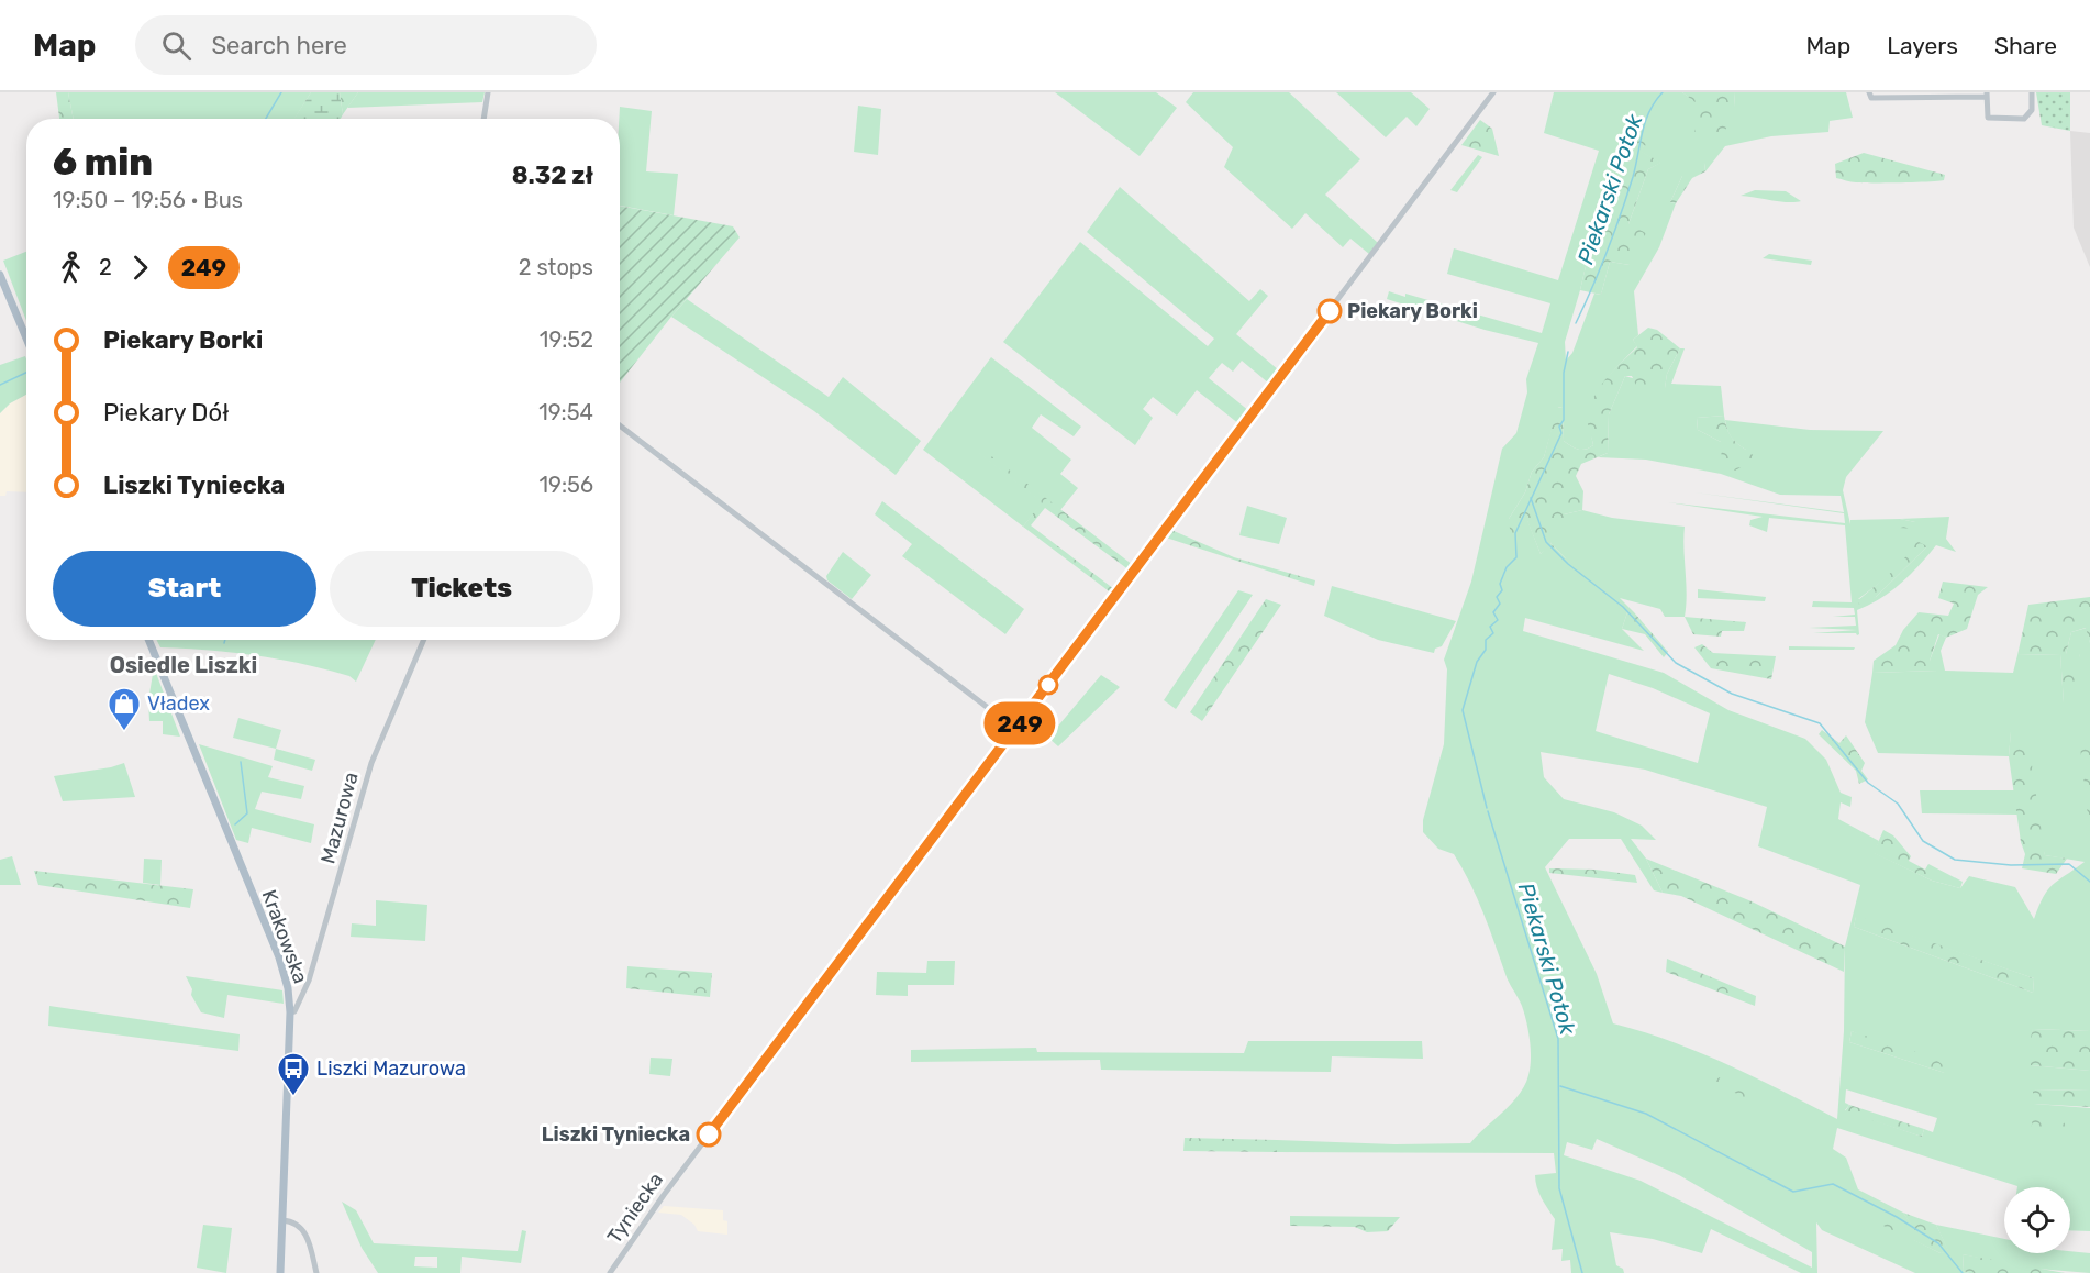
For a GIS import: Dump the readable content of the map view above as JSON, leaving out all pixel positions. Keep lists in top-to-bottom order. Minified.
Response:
{"streets":{"main road":["Krakowska"],"street":["Mazurowa","Tyniecka"]},"crossings":[["Mazurowa","Krakowska"]],"districts":["Osiedle Liszki"],"water":["Piekarski Potok"],"places":{"other":["Piekary Borki","Liszki Tyniecka"],"shop":["Vładex"],"bus stop":["Liszki Mazurowa"]},"lines":["bus line 249"],"page":{"header":"Map","search":"Search here","nav":["Map","Layers","Share"],"on_map":"249","heading":["6 min","19:50 – 19:56 · Bus","8.32 zł"],"legs":["2","249","2 stops"],"list":[{"name":"Piekary Borki","value":"19:52"},{"name":"Piekary Dół","value":"19:54"},{"name":"Liszki Tyniecka","value":"19:56"}],"buttons":["Start","Tickets"]}}
